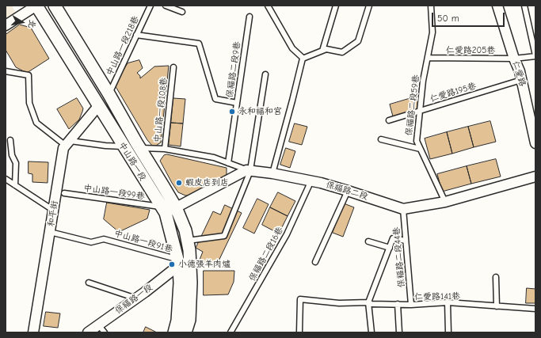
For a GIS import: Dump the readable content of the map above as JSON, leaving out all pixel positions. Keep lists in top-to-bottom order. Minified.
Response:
{"streets":{"street":["仁愛路","中山路一段","保福路二段","和平街","保福路一段"],"lane":["中山路一段218巷","仁愛路205巷","保福路二段9巷","仁愛路195巷","保福路二段59巷","中山路一段108巷","中山路一段99巷","中山路一段91巷","保福路二段16巷","保福路二段44巷","仁愛路141巷"]},"crossings":[["中山路一段218巷","中山路一段"],["仁愛路205巷","仁愛路"],["仁愛路205巷","保福路二段59巷"],["仁愛路","仁愛路195巷"],["仁愛路195巷","保福路二段59巷"],["保福路二段59巷","保福路二段"],["中山路一段108巷","中山路一段"],["中山路一段","中山路一段99巷"],["中山路一段","和平街"],["中山路一段","中山路一段91巷"],["中山路一段","保福路一段"],["保福路二段","保福路二段16巷"],["保福路二段","保福路二段44巷"],["和平街","中山路一段91巷"],["中山路一段91巷","保福路一段"],["保福路二段44巷","仁愛路141巷"]],"places":["永和福和宮","蝦皮店到店","小德張羊肉爐"],"scale_bar":"50 m","north":"right"}
